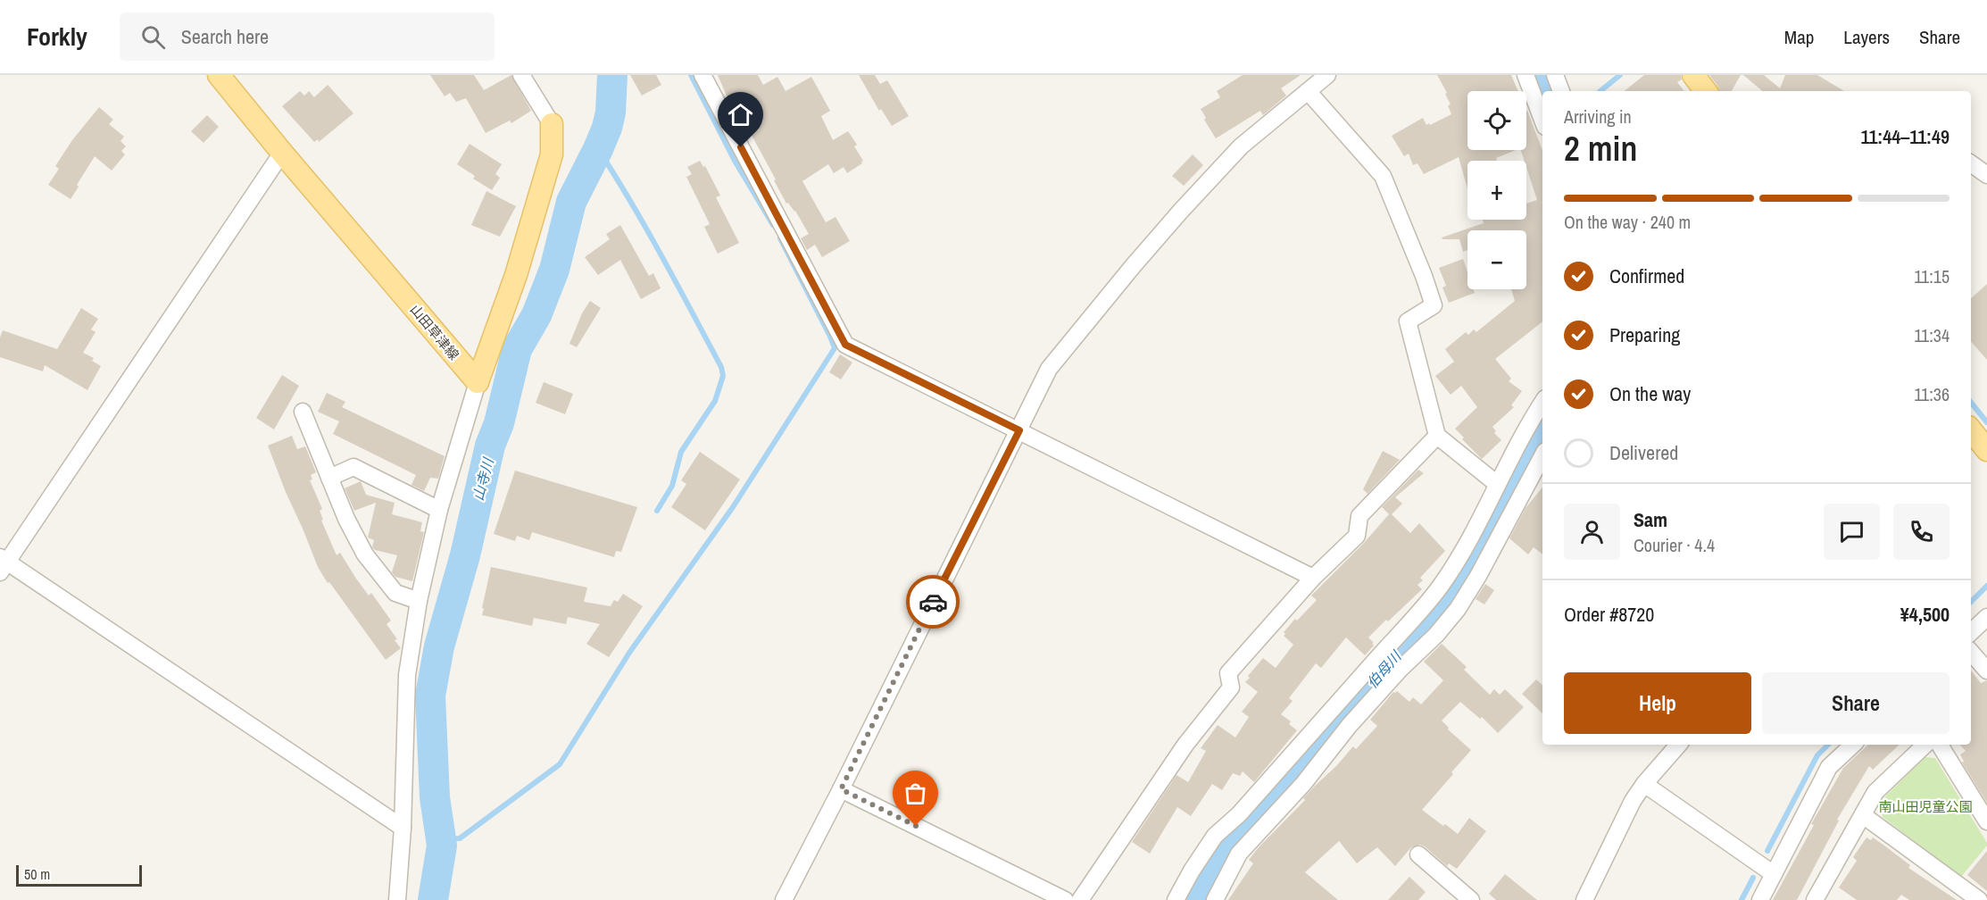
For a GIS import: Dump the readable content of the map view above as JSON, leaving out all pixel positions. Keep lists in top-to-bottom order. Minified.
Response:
{"streets":{"main road":["山田草津線"]},"water":["山寺川","伯母川"],"parks":["南山田児童公園"],"scale_bar":"50 m","page":{"header":"Forkly","search":"Search here","nav":["Map","Layers","Share"],"map_buttons":["+","−"],"heading":["2 min","Arriving in","11:44–11:49"],"panel":["Sam","Courier · 4.4","Order #8720","¥4,500"],"bar":"On the way · 240 m","list":[["Confirmed","11:15"],["Preparing","11:34"],["On the way","11:36"],"Delivered"],"buttons":["Help","Share"],"scale":"50 m"}}
